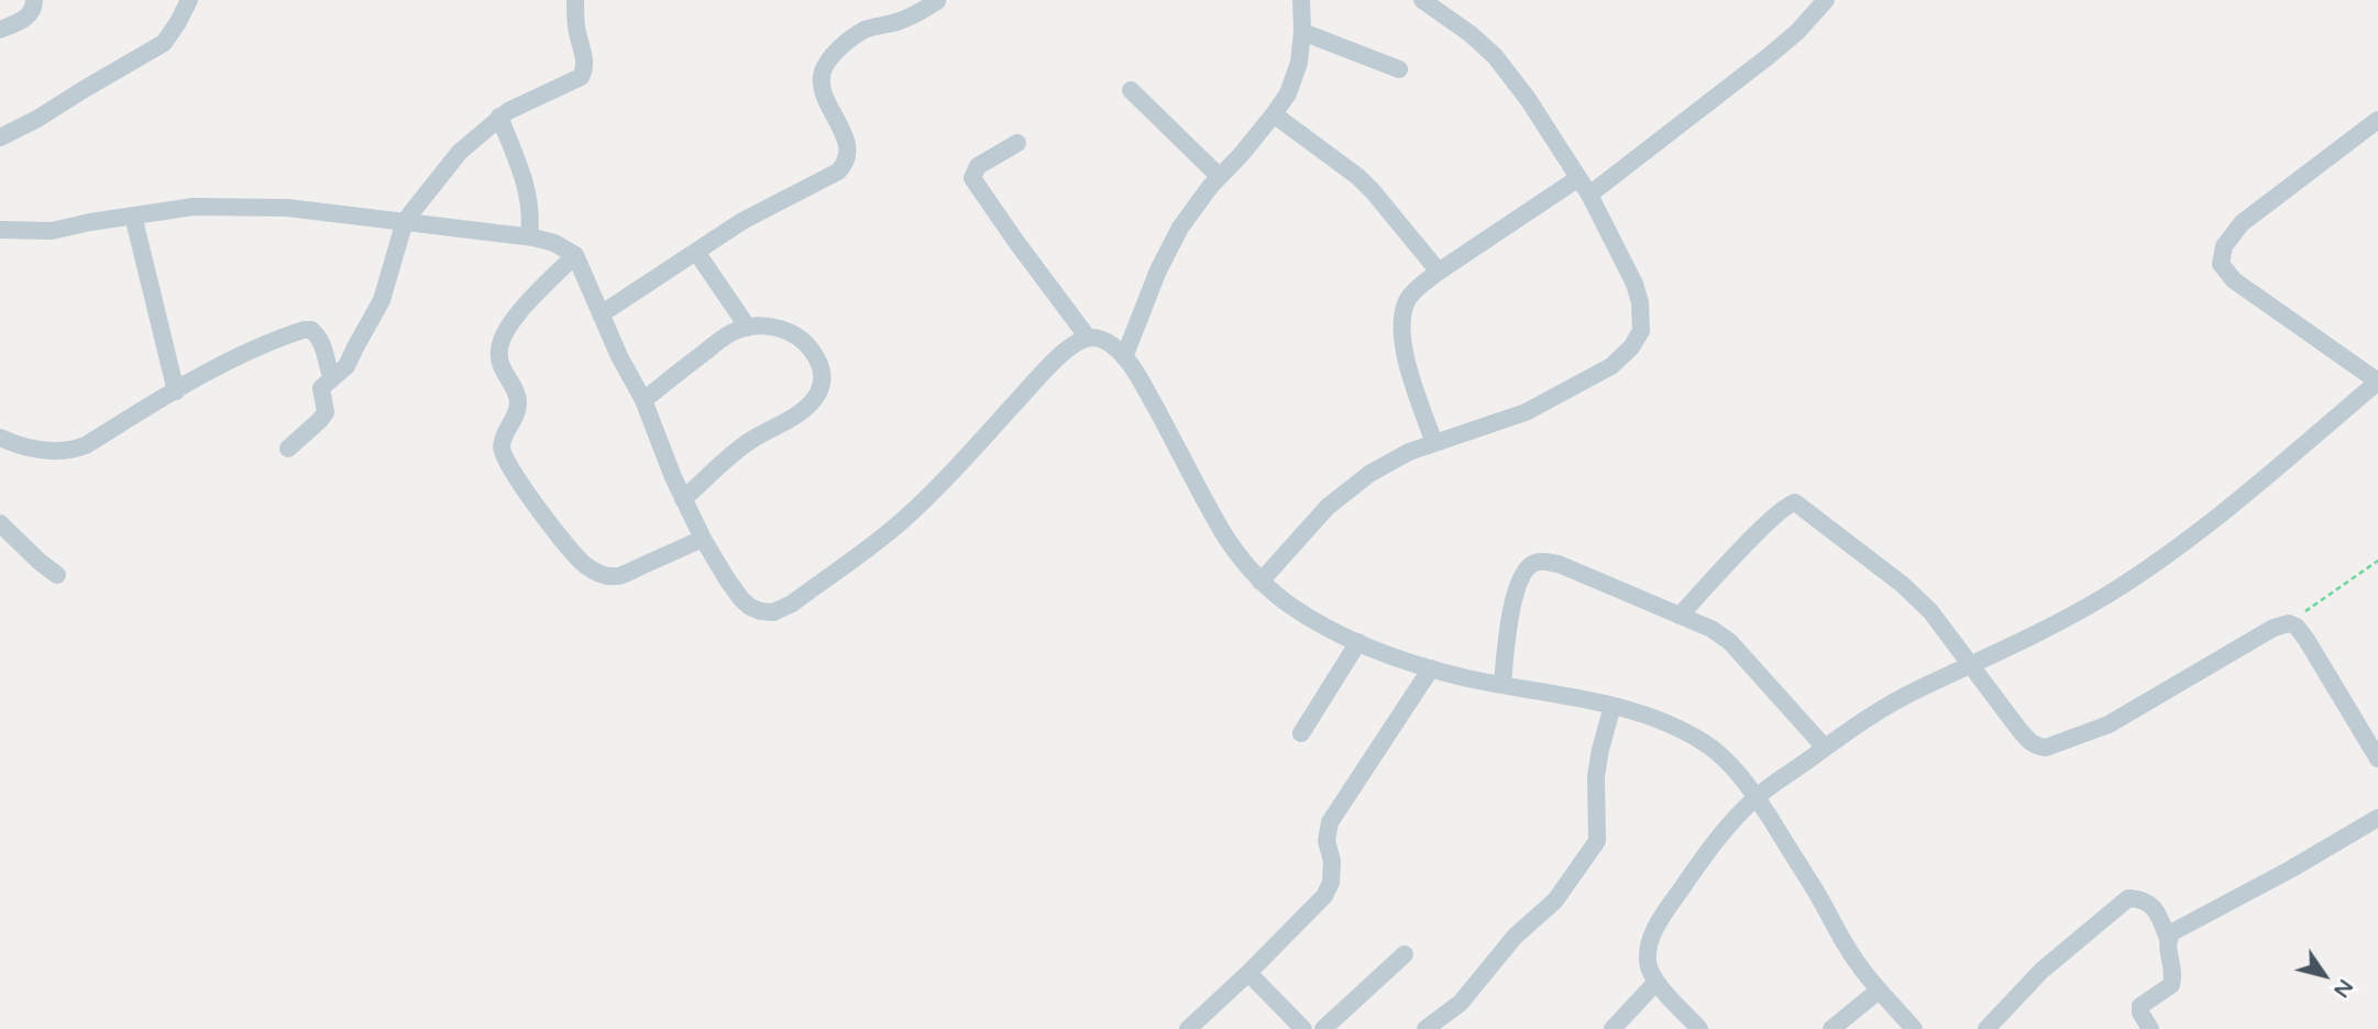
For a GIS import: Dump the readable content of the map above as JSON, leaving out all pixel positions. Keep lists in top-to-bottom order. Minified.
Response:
{"north":"bottom right"}
